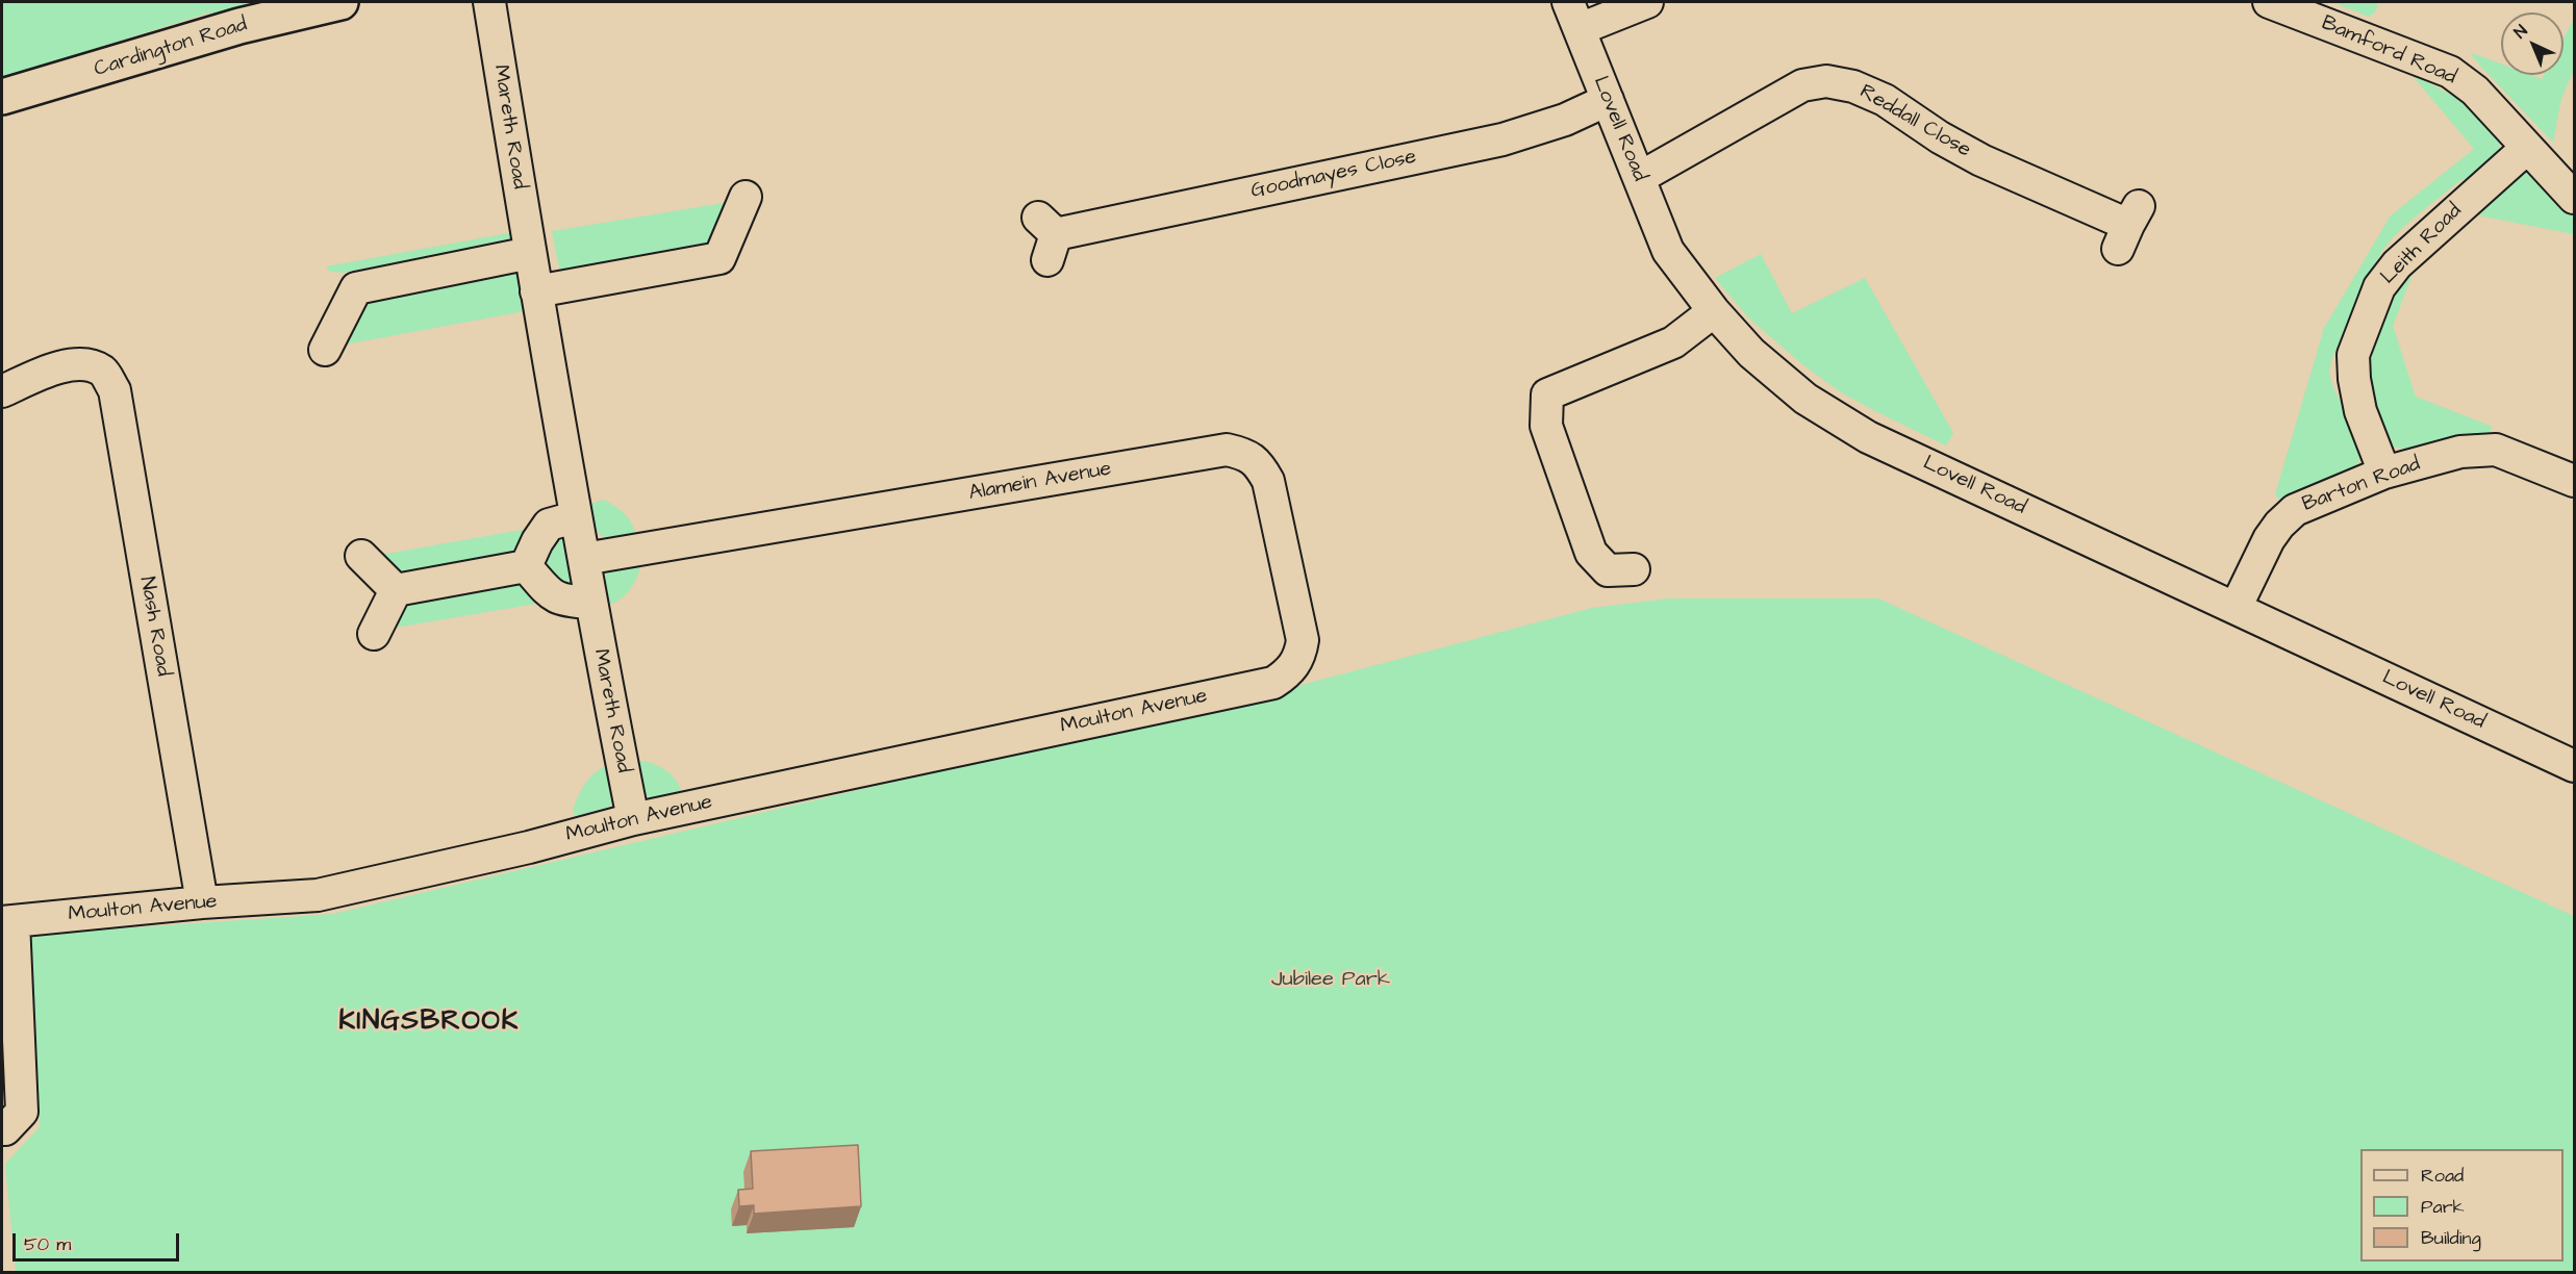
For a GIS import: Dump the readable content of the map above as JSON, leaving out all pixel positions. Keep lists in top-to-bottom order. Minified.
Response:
{"streets":{"main road":["Cardington Road"],"street":["Bamford Road","Reddall Close","Mareth Road","Lovell Road","Goodmayes Close","Leith Road","Alamein Avenue","Barton Road","Nash Road","Moulton Avenue"]},"crossings":[["Bamford Road","Leith Road"],["Reddall Close","Lovell Road"],["Mareth Road","Alamein Avenue"],["Mareth Road","Moulton Avenue"],["Lovell Road","Goodmayes Close"],["Lovell Road","Barton Road"],["Leith Road","Barton Road"],["Alamein Avenue","Moulton Avenue"],["Nash Road","Moulton Avenue"]],"districts":["KINGSBROOK"],"parks":["Jubilee Park"],"legend":["Road","Park","Building"],"scale_bar":"50 m","north":"top left"}
